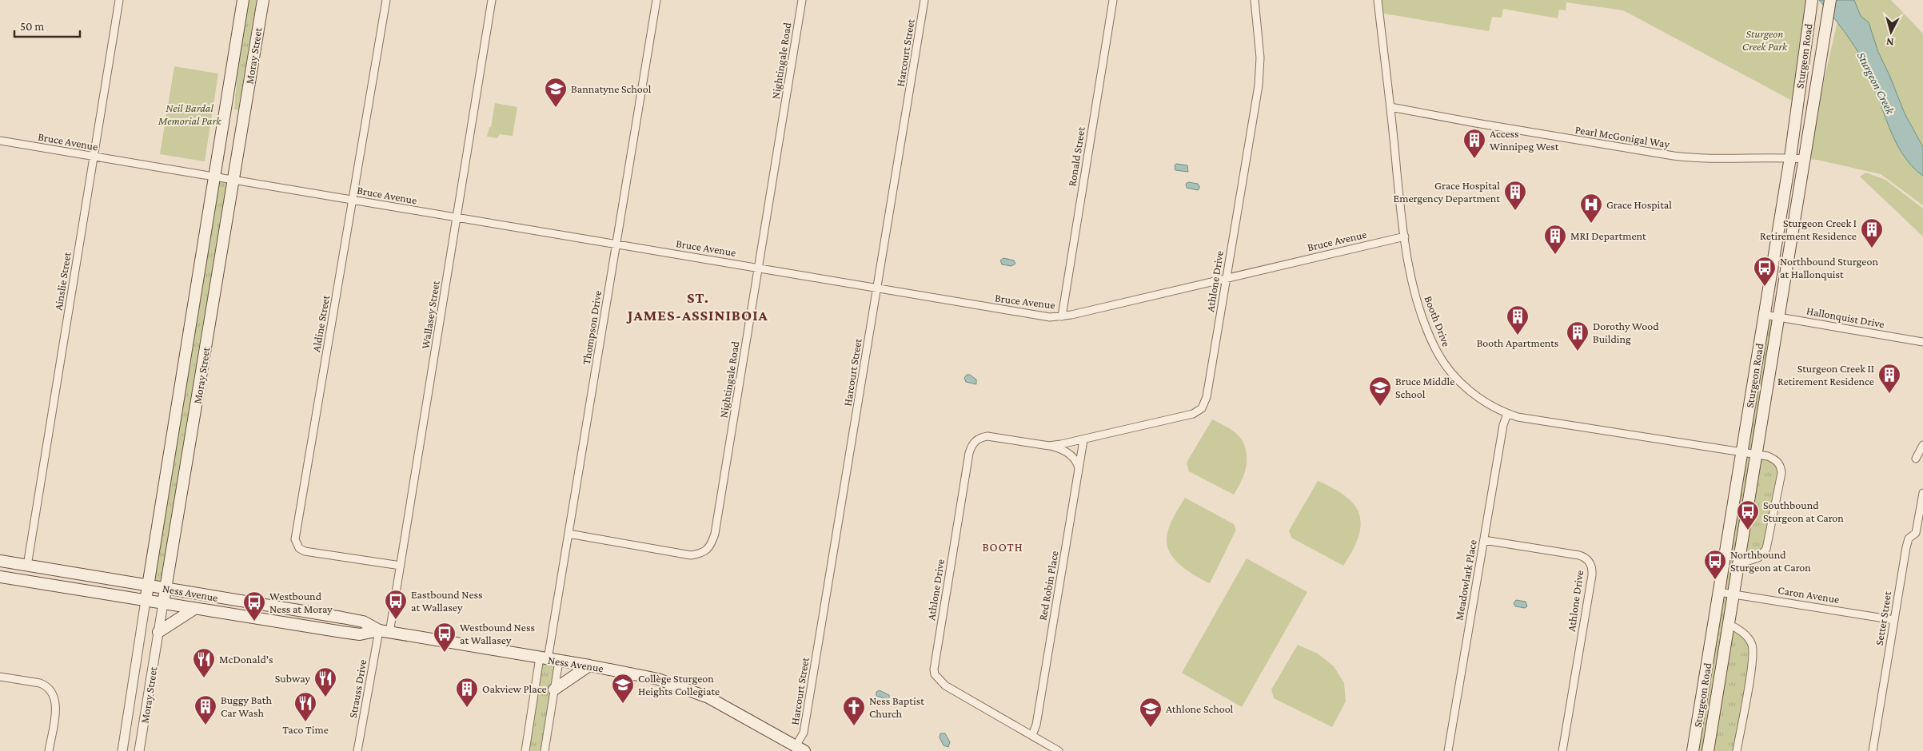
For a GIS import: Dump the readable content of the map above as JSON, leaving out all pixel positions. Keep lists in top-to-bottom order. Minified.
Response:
{"streets":{"main road":["Moray Street","Sturgeon Road","Ness Avenue"],"street":["Harcourt Street","Nightingale Road","Pearl McGonigal Way","Bruce Avenue","Ronald Street","Ainslie Street","Athlone Drive","Wallasey Street","Hallonquist Drive","Booth Drive","Aldine Street","Thompson Drive","Meadowlark Place","Red Robin Place","Caron Avenue","Setter Street","Strauss Drive"]},"crossings":[["Harcourt Street","Bruce Avenue"],["Harcourt Street","Ness Avenue"],["Moray Street","Bruce Avenue"],["Moray Street","Ness Avenue"],["Sturgeon Road","Pearl McGonigal Way"],["Sturgeon Road","Hallonquist Drive"],["Sturgeon Road","Booth Drive"],["Sturgeon Road","Caron Avenue"],["Nightingale Road","Bruce Avenue"],["Nightingale Road","Thompson Drive"],["Pearl McGonigal Way","Booth Drive"],["Bruce Avenue","Ronald Street"],["Bruce Avenue","Ainslie Street"],["Bruce Avenue","Athlone Drive"],["Bruce Avenue","Wallasey Street"],["Bruce Avenue","Booth Drive"],["Bruce Avenue","Aldine Street"],["Bruce Avenue","Thompson Drive"],["Ainslie Street","Ness Avenue"],["Athlone Drive","Meadowlark Place"],["Athlone Drive","Red Robin Place"],["Wallasey Street","Aldine Street"],["Wallasey Street","Ness Avenue"],["Wallasey Street","Strauss Drive"],["Booth Drive","Meadowlark Place"],["Thompson Drive","Ness Avenue"],["Ness Avenue","Strauss Drive"],["Caron Avenue","Setter Street"]],"districts":["ST. JAMES-ASSINIBOIA","BOOTH"],"water":["Sturgeon Creek"],"parks":["Sturgeon Creek Park","Neil Bardal Memorial Park"],"places":{"school or university":["Bannatyne School","Bruce Middle School","Collège Sturgeon Heights Collegiate","Athlone School"],"building":["Access Winnipeg West","Grace Hospital Emergency Department","Sturgeon Creek I Retirement Residence","MRI Department","Booth Apartments","Dorothy Wood Building","Sturgeon Creek II Retirement Residence","Oakview Place","Buggy Bath Car Wash"],"hospital":["Grace Hospital"],"bus stop":["Northbound Sturgeon at Hallonquist","Southbound Sturgeon at Caron","Northbound Sturgeon at Caron","Eastbound Ness at Wallasey","Westbound Ness at Moray","Westbound Ness at Wallasey"],"restaurant":["McDonald's","Subway","Taco Time"],"church":["Ness Baptist Church"]},"scale_bar":"50 m","north":"bottom"}
